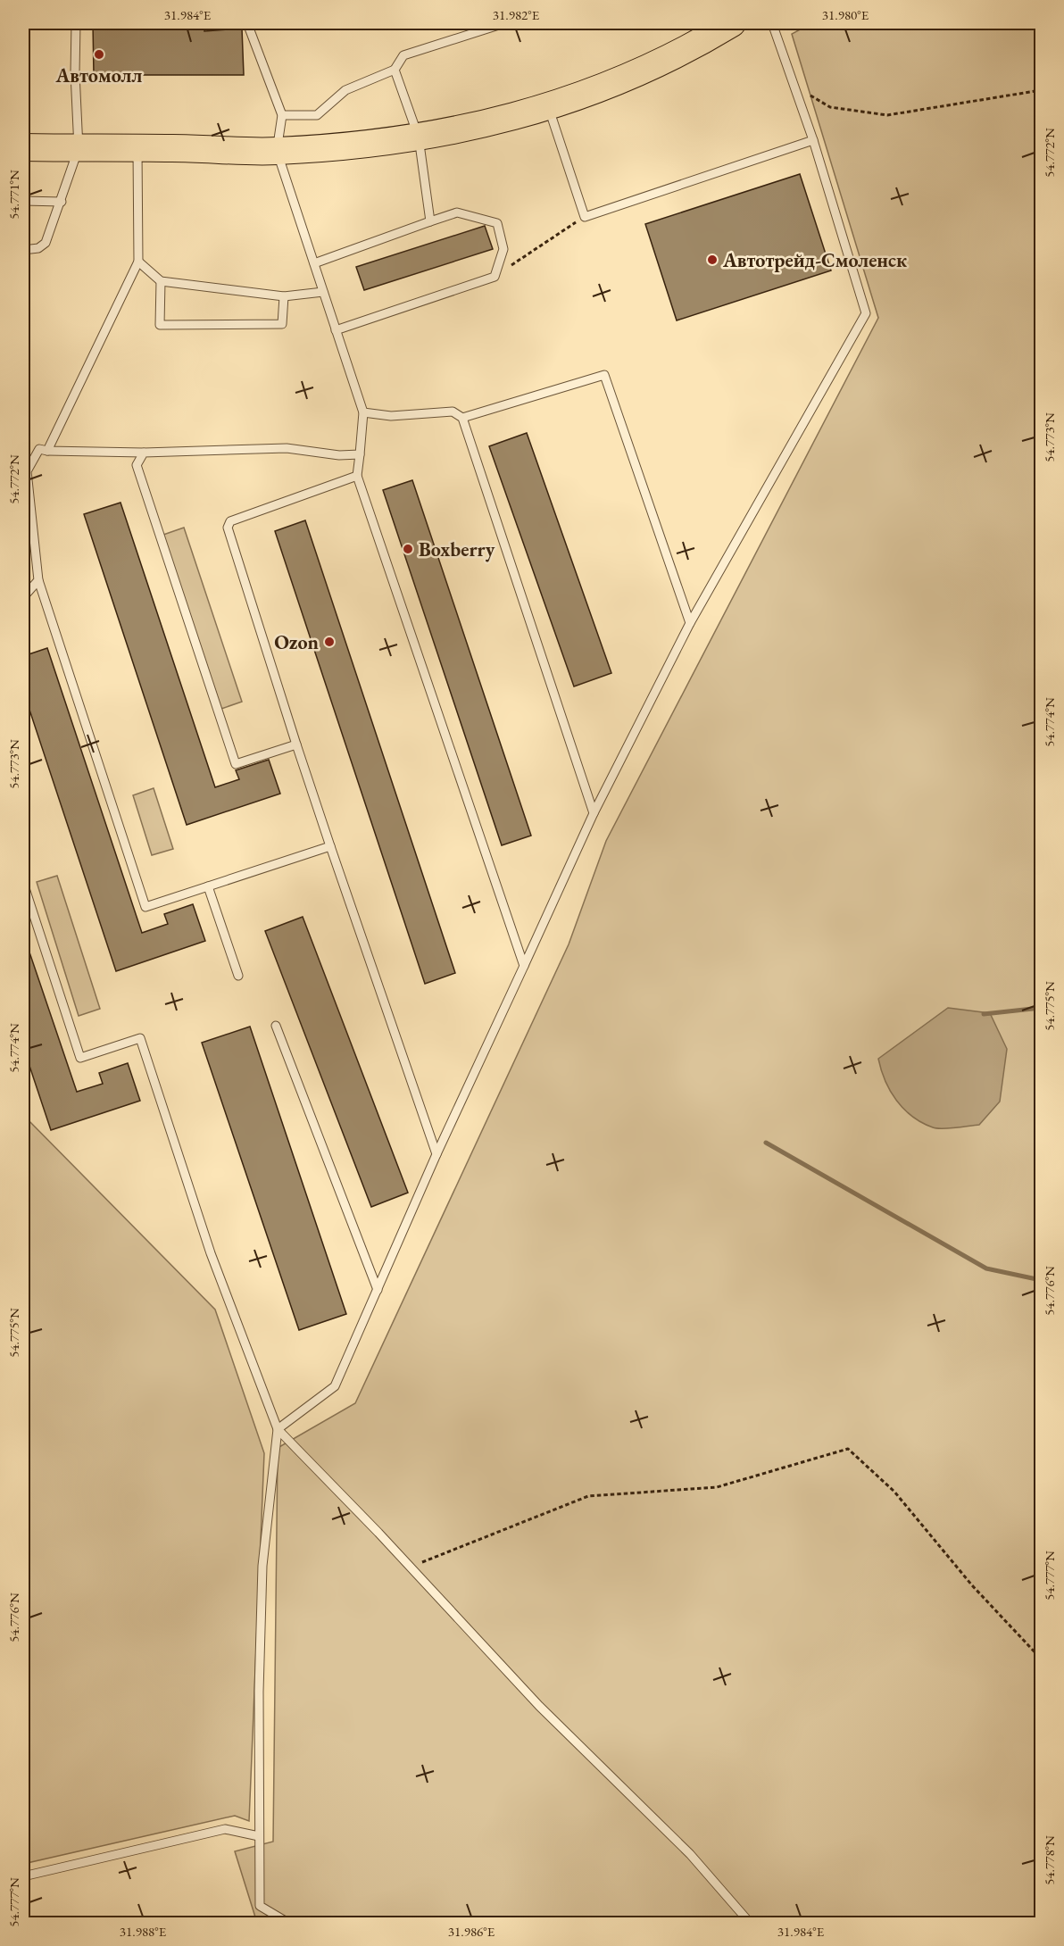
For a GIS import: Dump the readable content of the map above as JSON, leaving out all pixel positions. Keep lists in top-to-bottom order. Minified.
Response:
{"places":["Автомолл","Автотрейд-Смоленск","Boxberry","Ozon"],"coordinates":["31.984°E","31.982°E","31.980°E","54.772°N","54.771°N","54.773°N","54.774°N","54.775°N","54.776°N","54.777°N","54.778°N","31.988°E","31.986°E"]}
